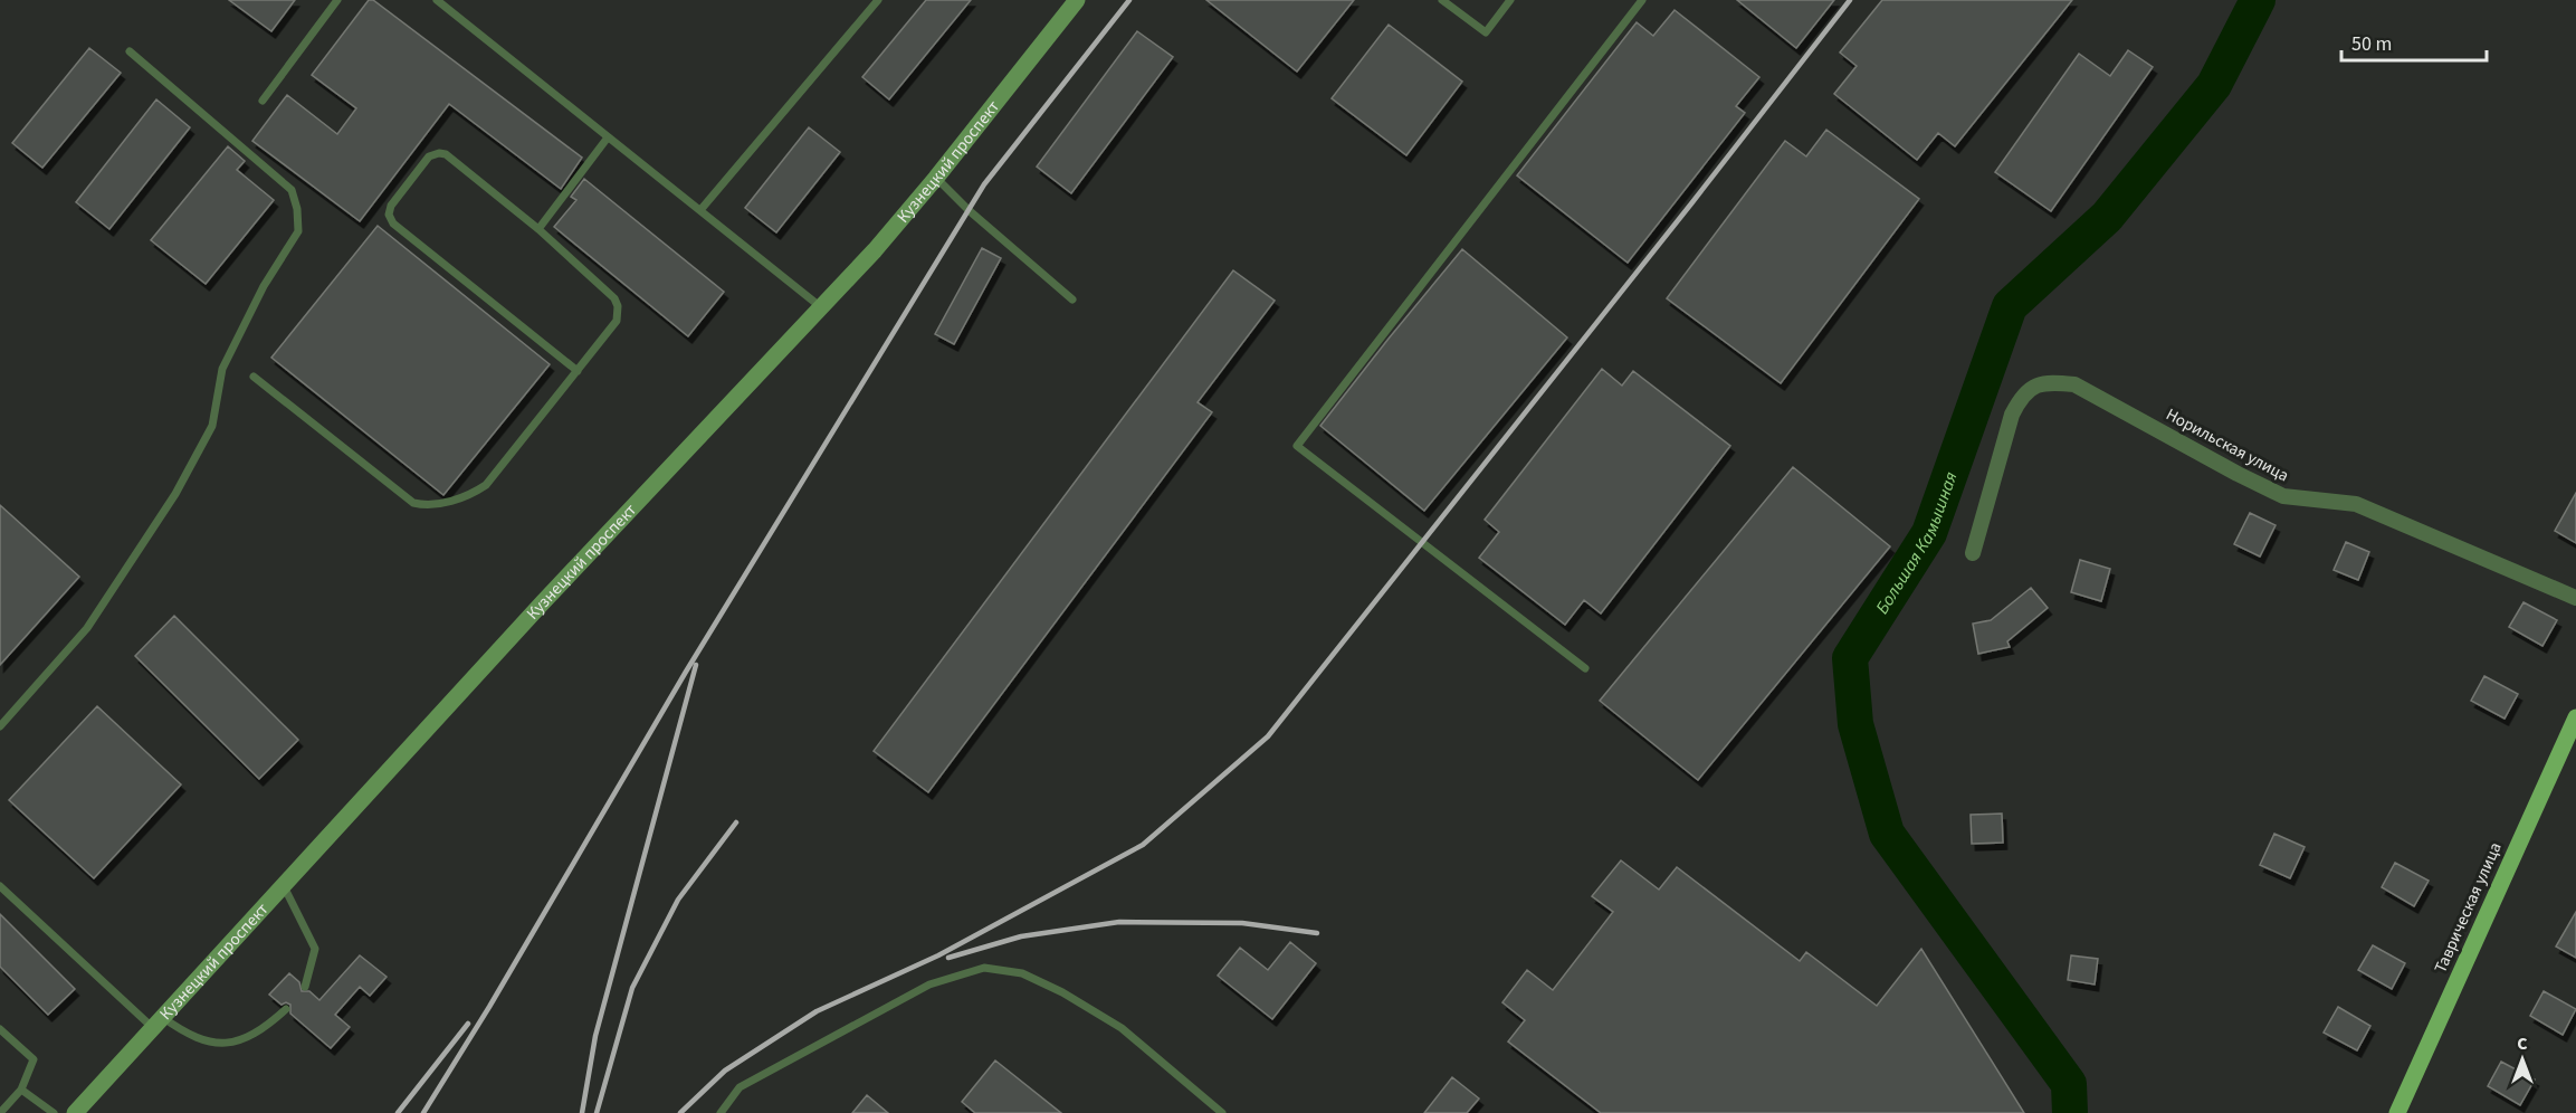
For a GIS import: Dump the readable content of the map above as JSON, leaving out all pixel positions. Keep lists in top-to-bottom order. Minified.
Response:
{"streets":{"main road":["Таврическая улица"],"street":["Кузнецкий проспект","Норильская улица"]},"water":["Большая Камышная"],"scale_bar":"50 m","north":"top"}
